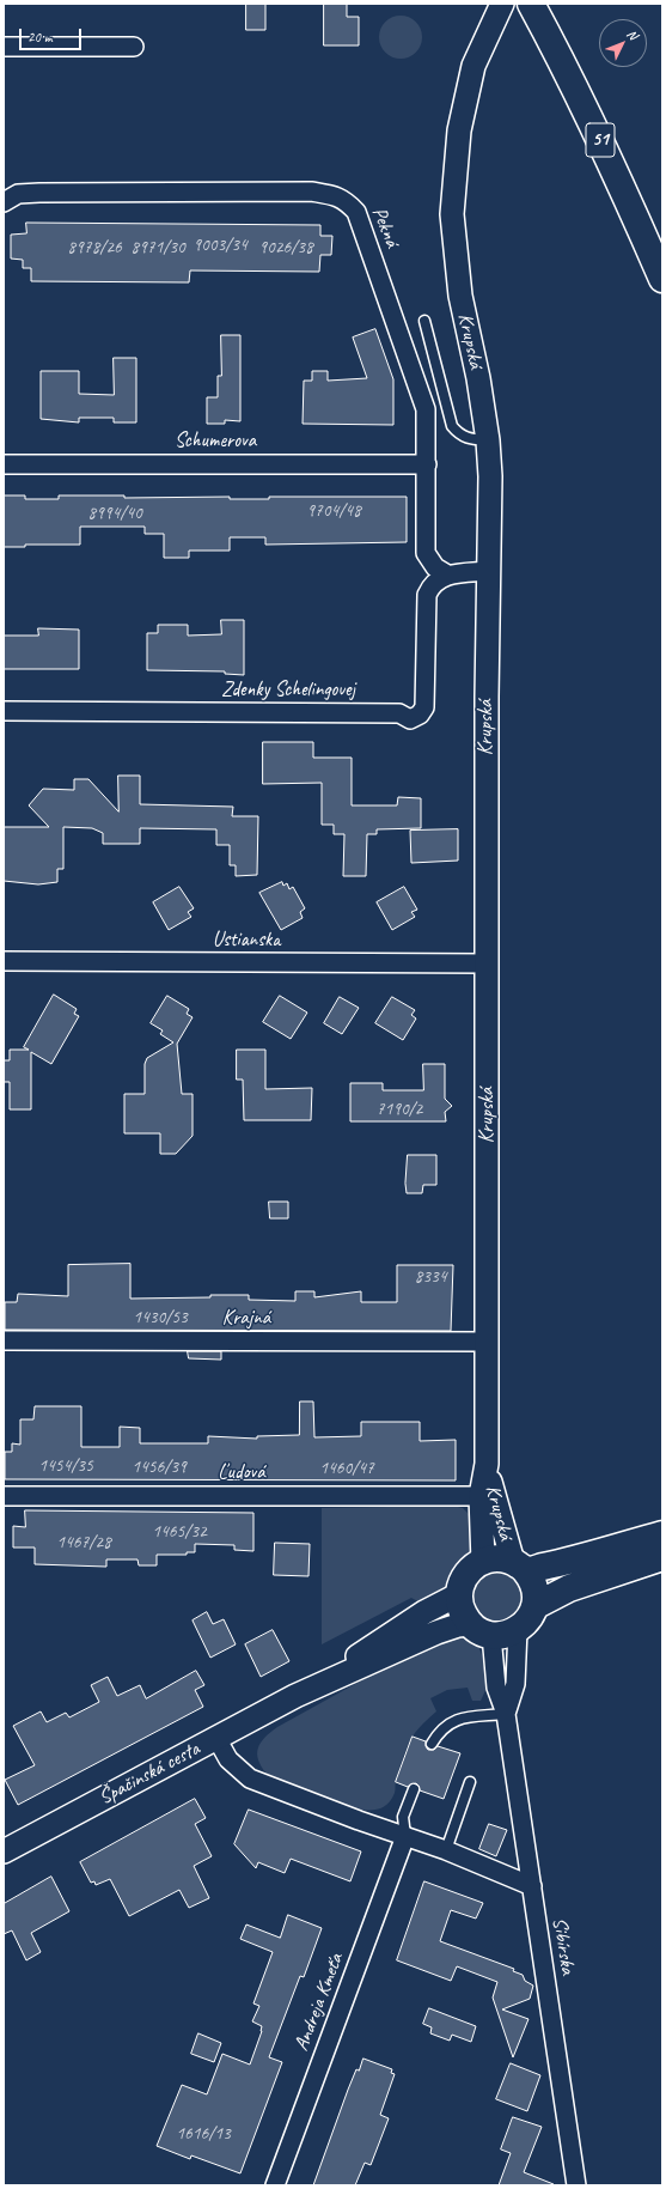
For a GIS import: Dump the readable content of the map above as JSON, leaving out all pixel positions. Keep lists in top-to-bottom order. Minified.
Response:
{"streets":{"main road":["51"],"street":["Pekná","Krupská","Schumerova","Zdenky Schelingovej","Ustianska","Krajná","Ľudová","Špačinská cesta","Sibírska","Andreja Kmeťa"]},"crossings":[["Pekná","Schumerova"],["Pekná","Zdenky Schelingovej"],["Krupská","Ustianska"],["Krupská","Krajná"],["Krupská","Ľudová"],["Krupská","Špačinská cesta"],["Krupská","Sibírska"],["Špačinská cesta","Sibírska"]],"house_numbers":["9003/34","8978/26","8971/30","9026/38","9704/48","8994/40","7190/2","8334","1430/53","1454/35","1456/39","1460/47","1465/32","1467/28","1616/13"],"scale_bar":"20 m","north":"top right"}
